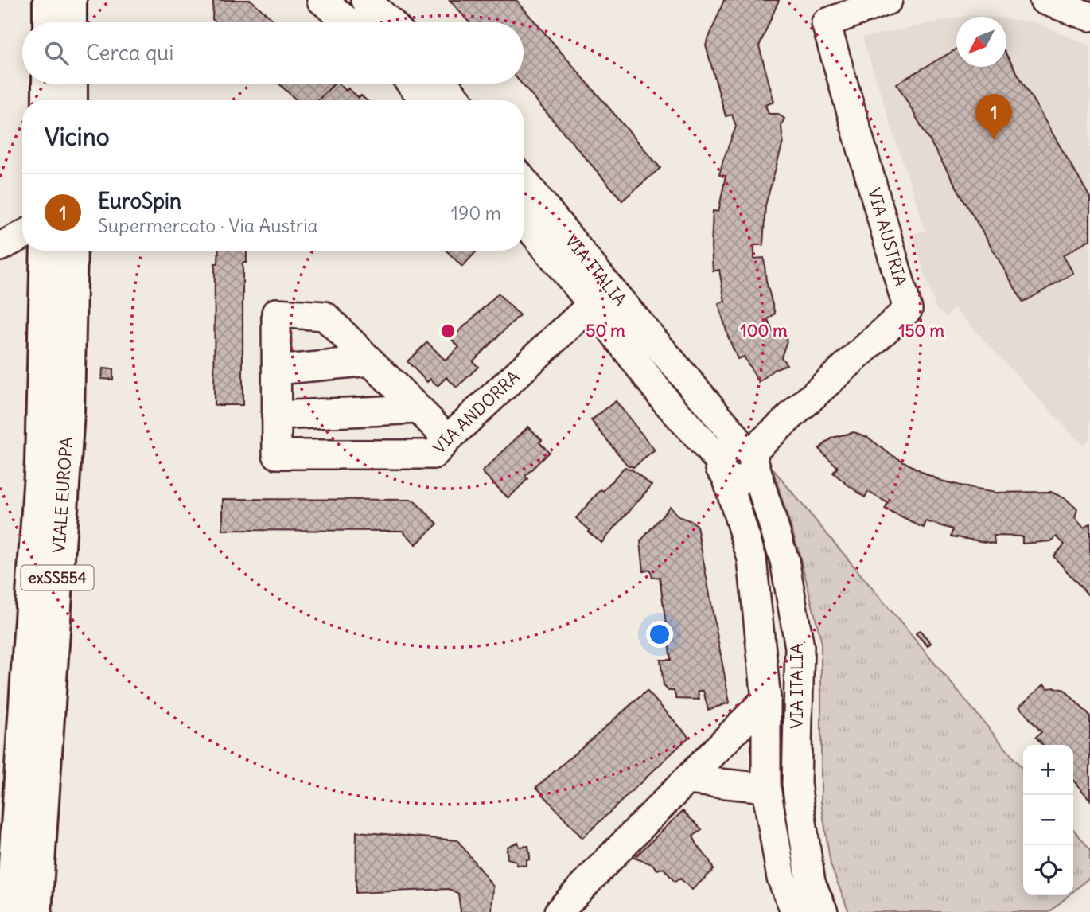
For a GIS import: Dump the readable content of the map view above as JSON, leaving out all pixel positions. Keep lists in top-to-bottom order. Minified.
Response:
{"streets":{"main road":["VIALE EUROPA","exSS554"],"street":["VIA AUSTRIA","VIA ITALIA","VIA ANDORRA"]},"crossings":[["VIA AUSTRIA","VIA ITALIA"],["VIA ITALIA","VIA ANDORRA"]],"north":"bottom left","page":{"search":"Cerca qui","pins":"1","heading":"Vicino","list":[{"mark":"1","name":"EuroSpin","note":"Supermercato · Via Austria","value":"190 m"}],"map_buttons":["+","−"]},"rings":["50 m","100 m","150 m"]}
